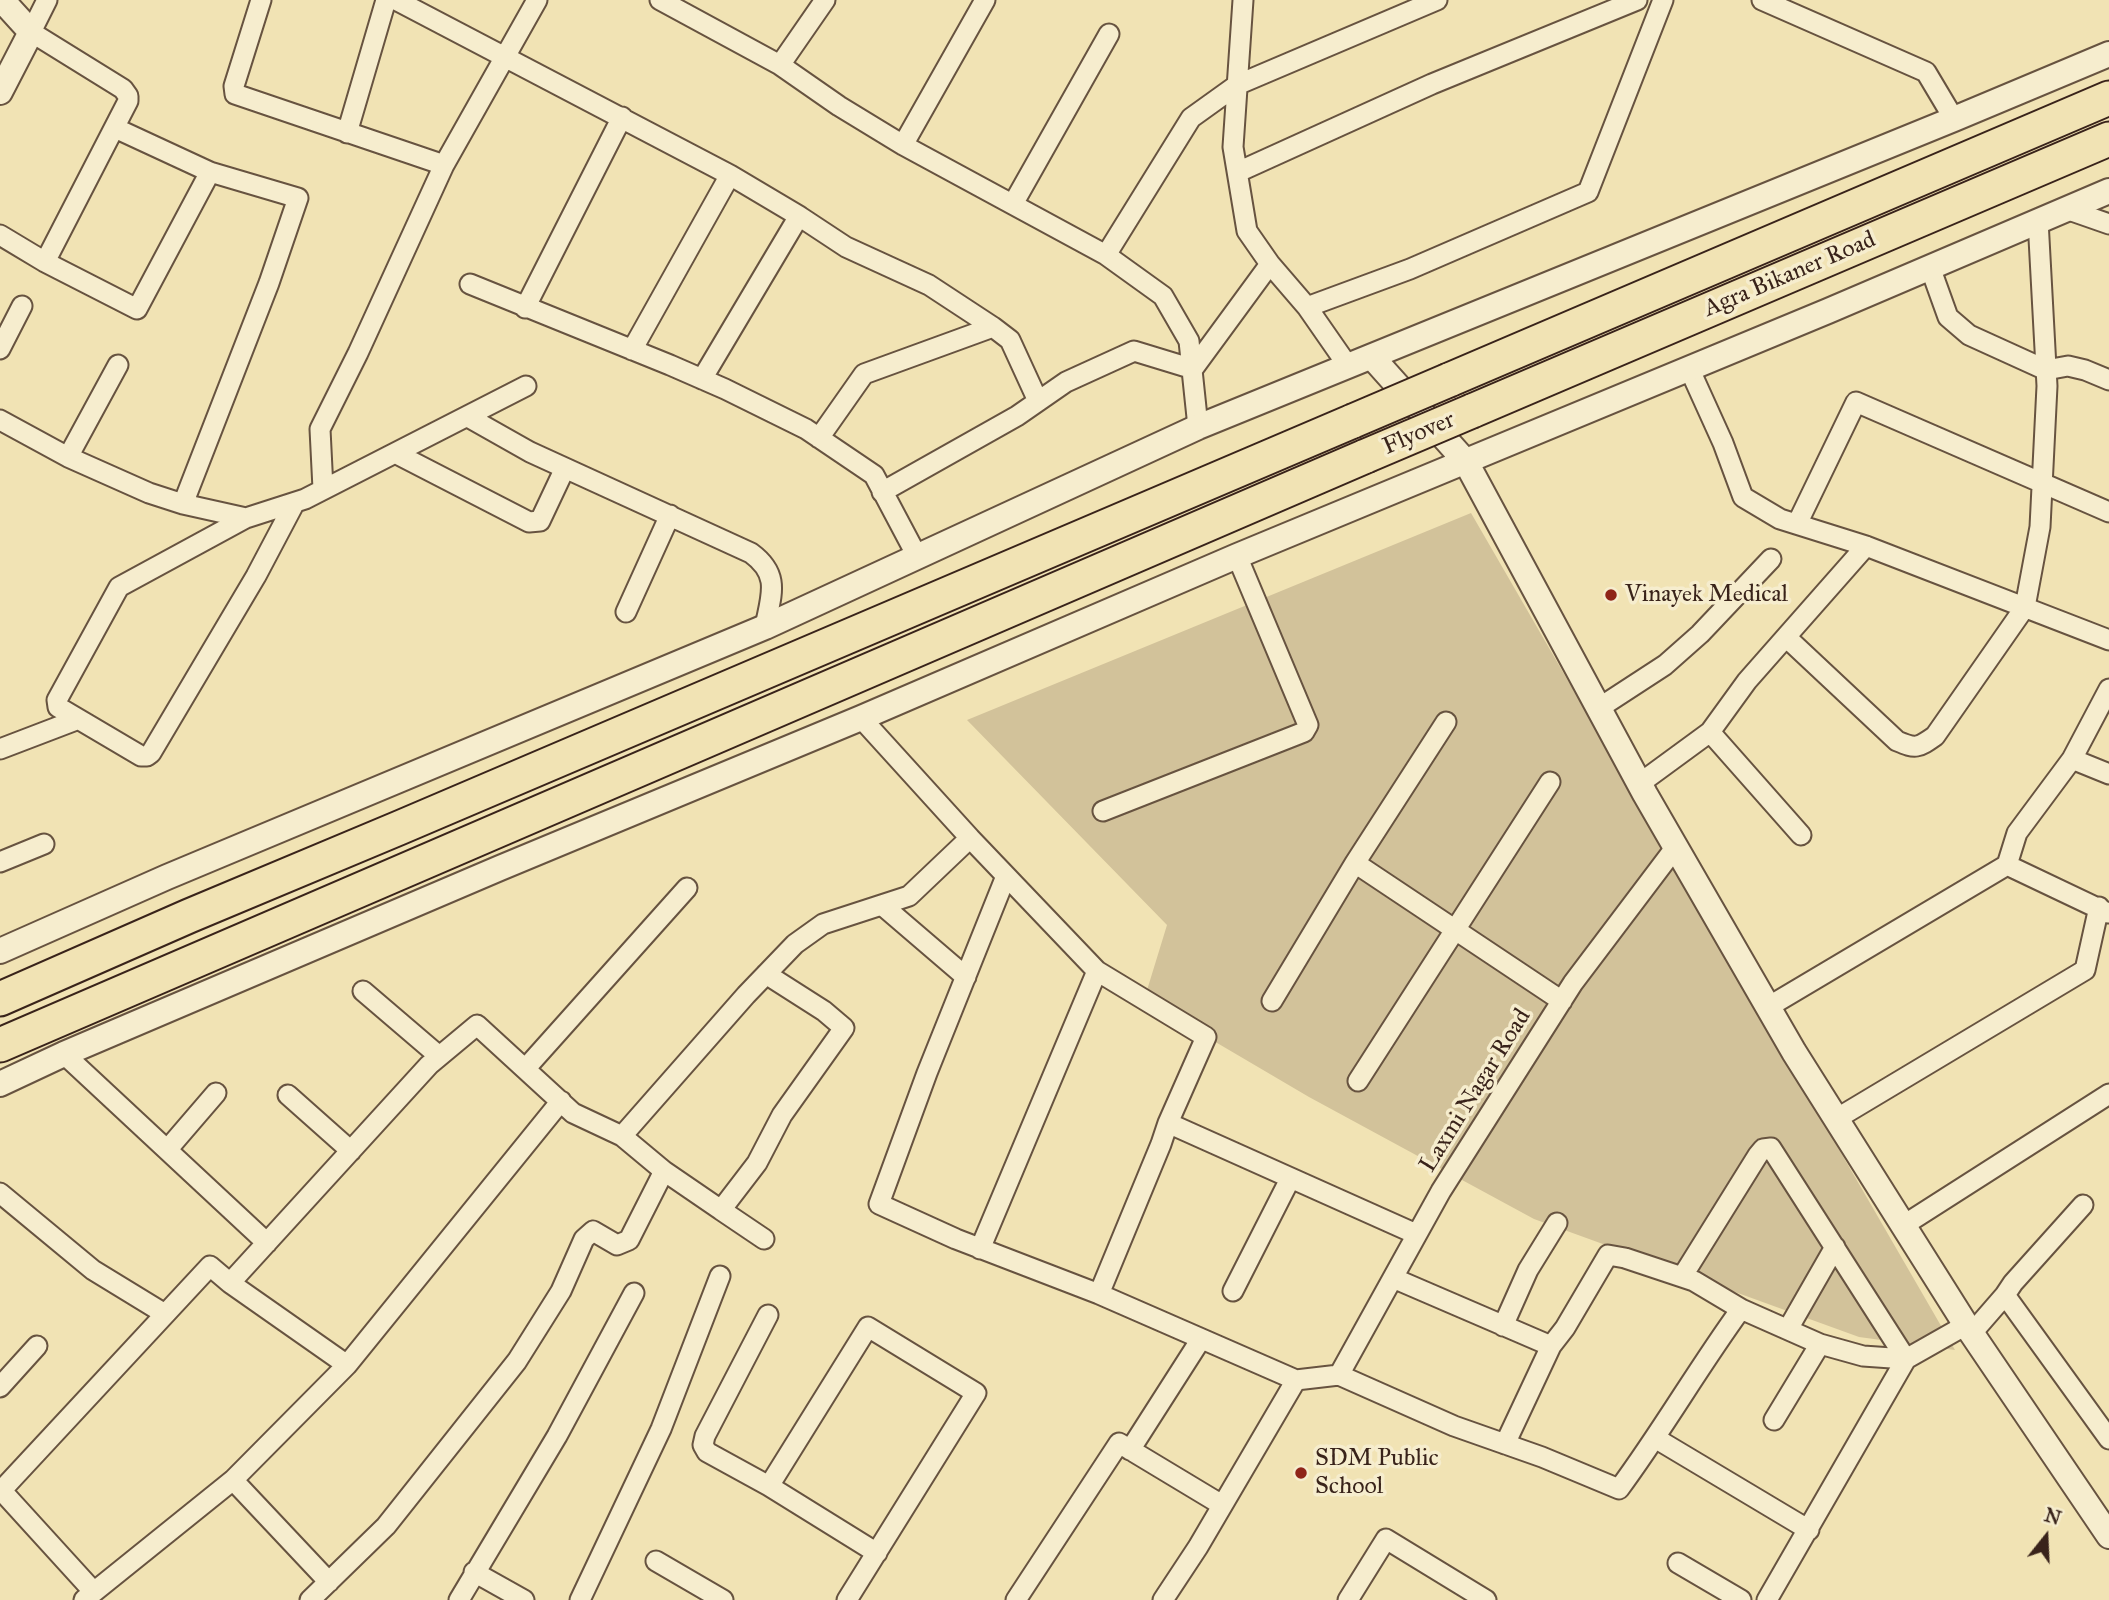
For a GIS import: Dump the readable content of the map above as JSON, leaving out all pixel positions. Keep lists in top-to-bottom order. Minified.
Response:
{"streets":{"highway":["Agra Bikaner Road","Flyover"],"street":["Laxmi Nagar Road"]},"crossings":[["Agra Bikaner Road","Flyover"]],"places":["Vinayek Medical","SDM Public School"],"north":"top"}
